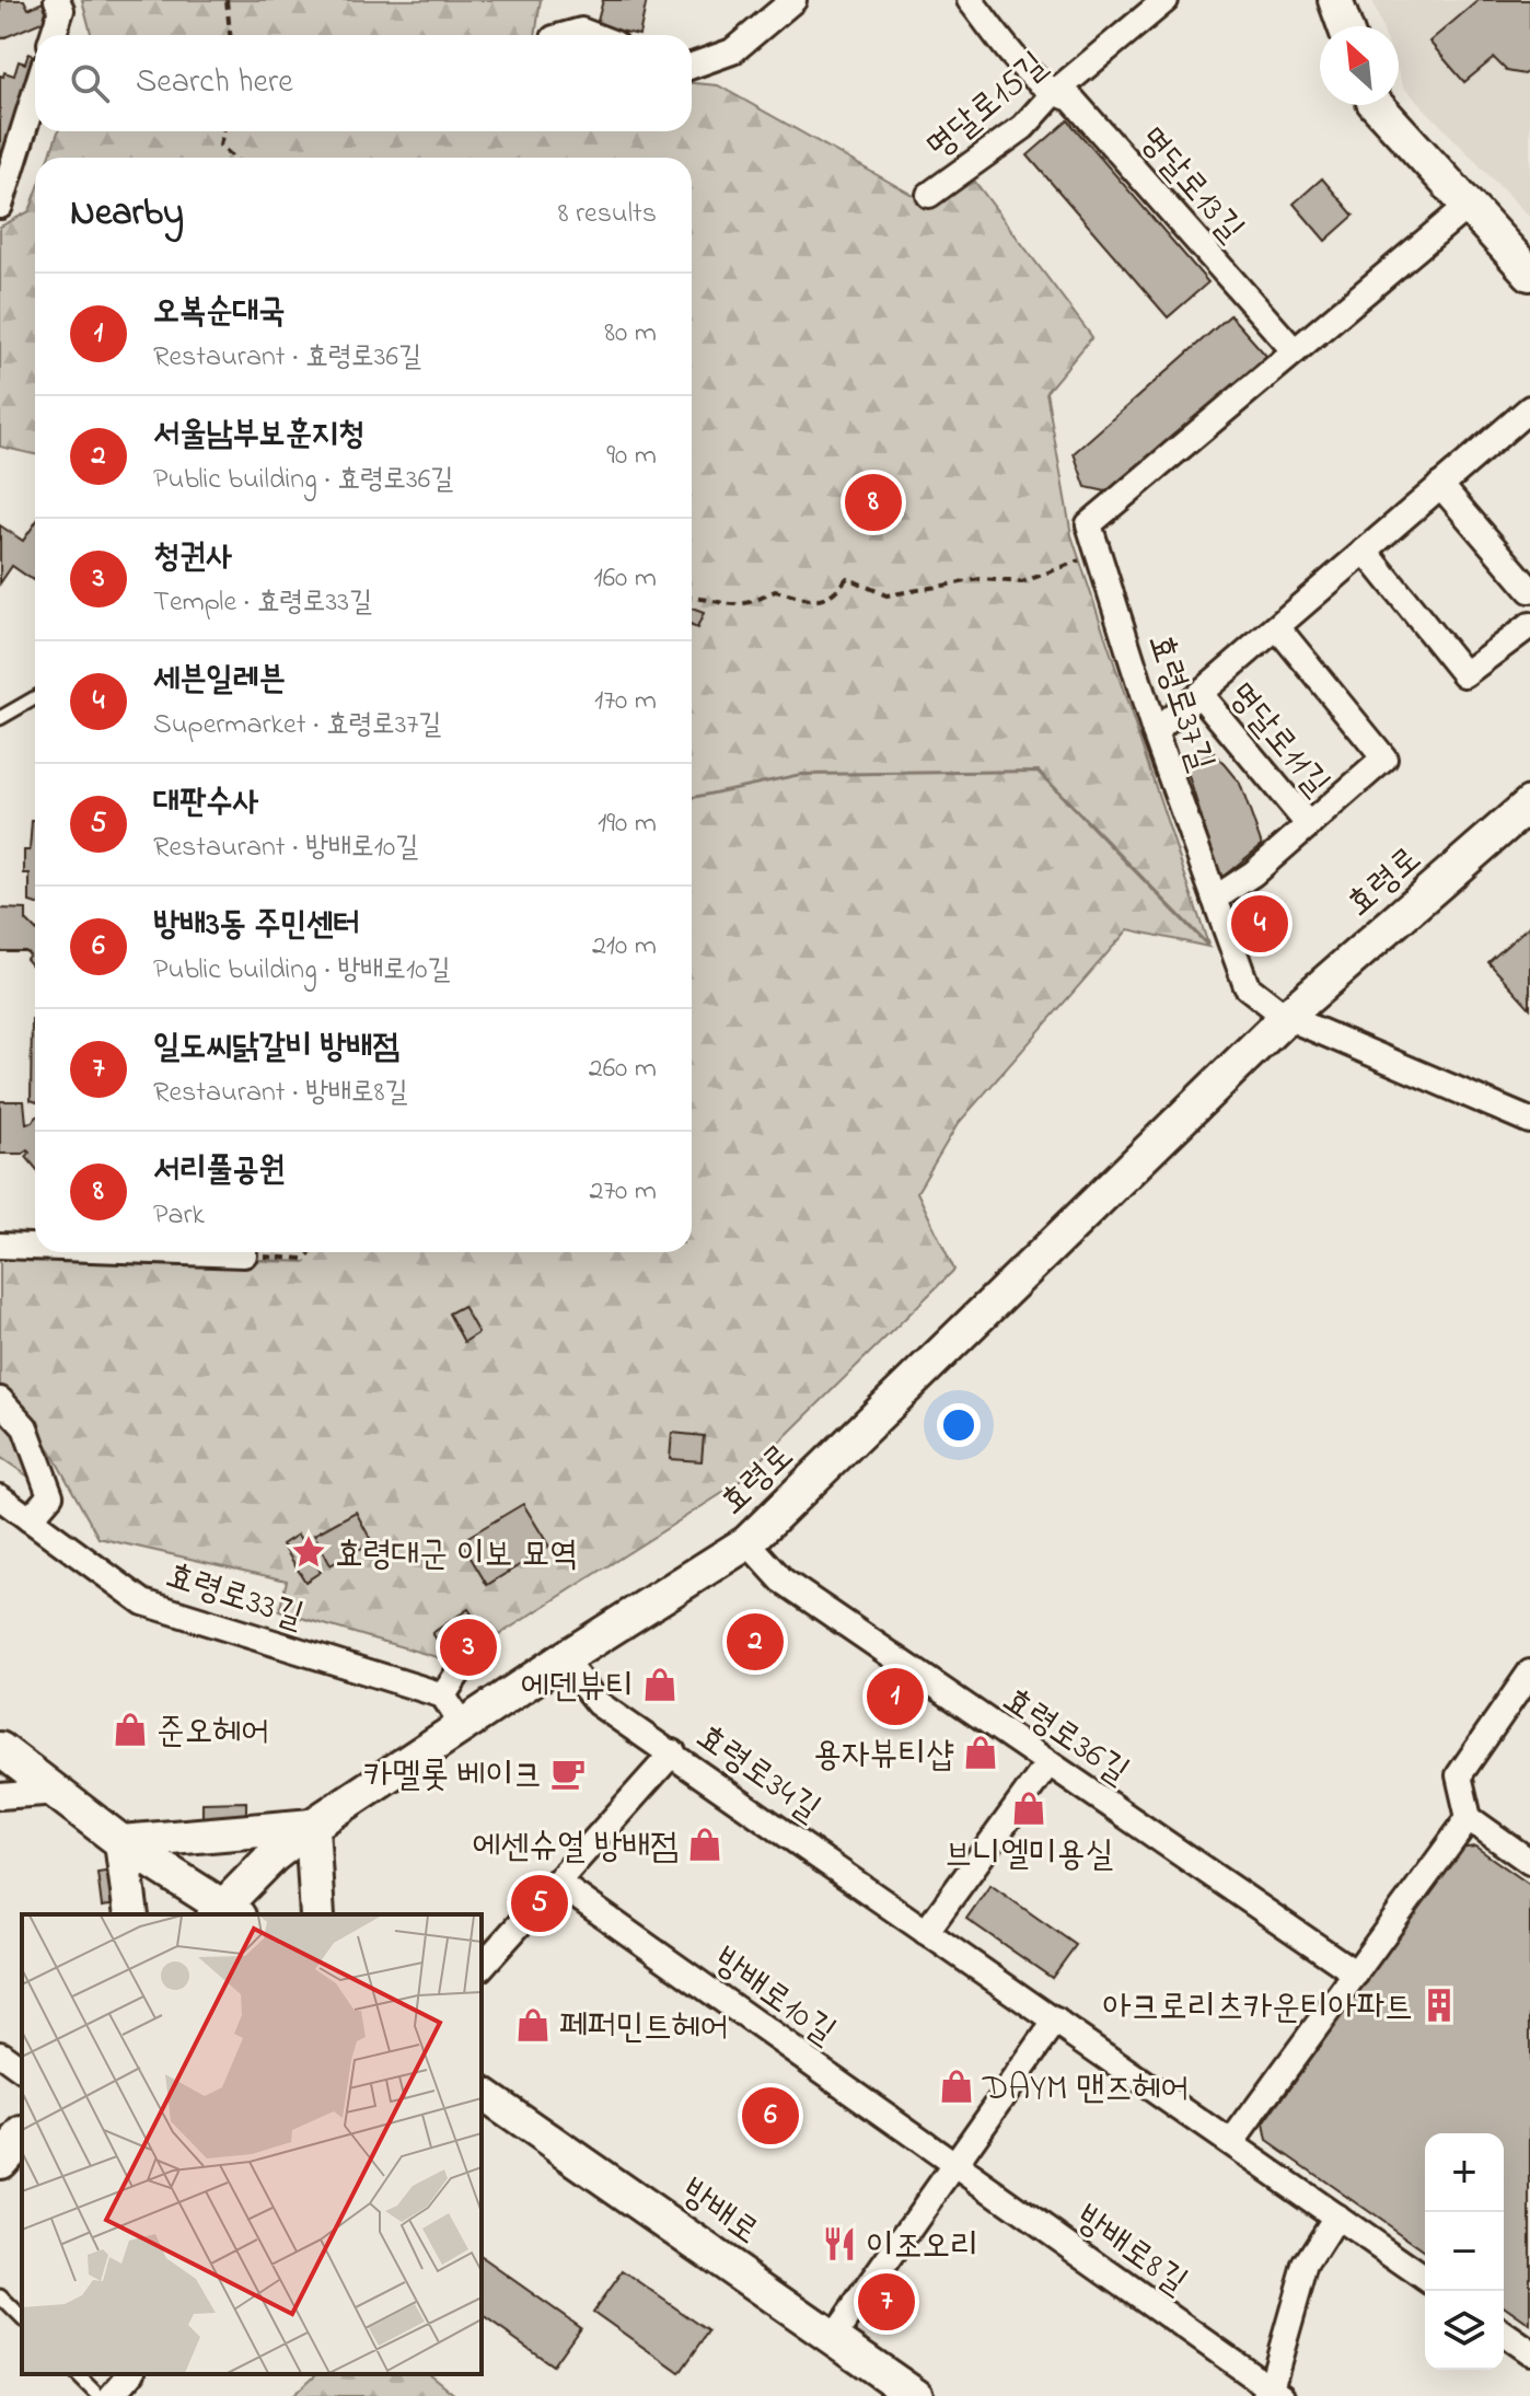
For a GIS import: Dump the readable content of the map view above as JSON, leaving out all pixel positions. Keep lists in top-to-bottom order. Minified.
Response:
{"streets":{"main road":["효령로","방배로"],"street":["명달로15길","명달로13길","효령로37길","명달로11길","효령로33길","효령로36길","효령로34길","방배로10길","방배로8길"]},"crossings":[["명달로15길","명달로13길"],["명달로13길","효령로37길"],["효령로37길","명달로11길"],["효령로37길","효령로"],["효령로","효령로36길"],["효령로","효령로34길"],["방배로10길","방배로8길"]],"places":{"place":["효령대군 이보 묘역"],"shop":["에덴뷰티","준오헤어","용자뷰티샵","브니엘미용실","에센슈얼 방배점","페퍼민트헤어","DAYM 맨즈헤어"],"cafe":["카멜롯 베이크"],"building":["아크로리츠카운티아파트"],"restaurant":["이조오리"]},"north":"top left","page":{"search":"Search here","heading":["Nearby","8 results"],"list":[{"mark":"1","name":"오복순대국","note":"Restaurant · 효령로36길","value":"80 m"},{"mark":"2","name":"서울남부보훈지청","note":"Public building · 효령로36길","value":"90 m"},{"mark":"3","name":"청권사","note":"Temple · 효령로33길","value":"160 m"},{"mark":"4","name":"세븐일레븐","note":"Supermarket · 효령로37길","value":"170 m"},{"mark":"5","name":"대판수사","note":"Restaurant · 방배로10길","value":"190 m"},{"mark":"6","name":"방배3동 주민센터","note":"Public building · 방배로10길","value":"210 m"},{"mark":"7","name":"일도씨닭갈비 방배점","note":"Restaurant · 방배로8길","value":"260 m"},{"mark":"8","name":"서리풀공원","note":"Park","value":"270 m"}],"pins":["8","4","2","3","1","5","6","7"],"map_buttons":["+","−"]}}
